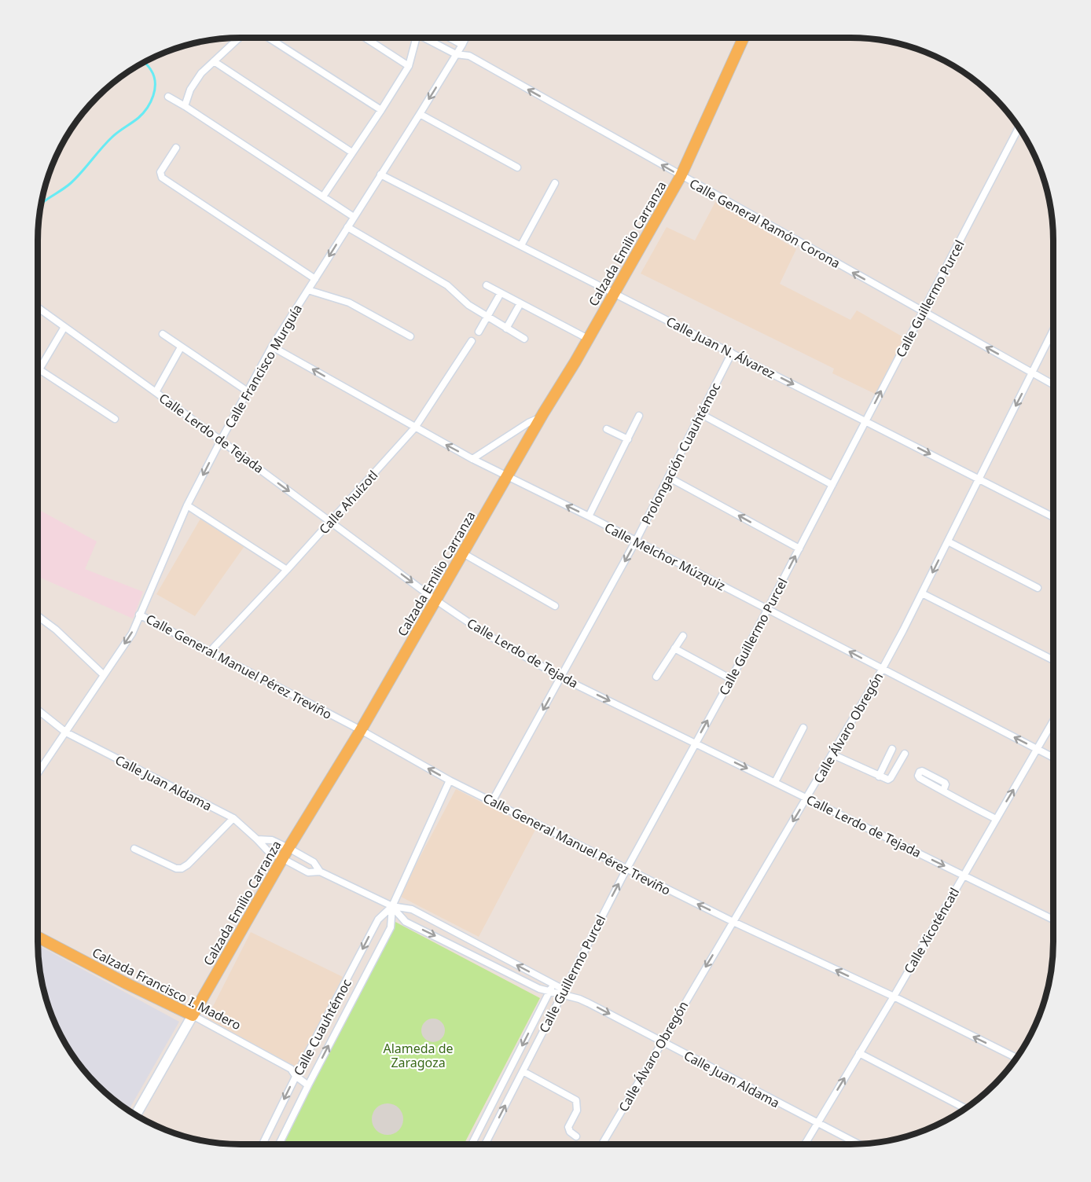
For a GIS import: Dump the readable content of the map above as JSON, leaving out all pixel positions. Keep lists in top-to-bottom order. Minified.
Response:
{"streets":{"main road":["Calzada Emilio Carranza","Calzada Francisco I. Madero"],"street":["Calle General Ramón Corona","Calle Guillermo Purcel","Calle Juan N. Álvarez","Calle Francisco Murguía","Calle Lerdo de Tejada","Prolongación Cuauhtémoc","Calle Ahuízotl","Calle Melchor Múzquiz","Calle General Manuel Pérez Treviño","Calle Álvaro Obregón","Calle Juan Aldama","Calle Xicoténcatl","Calle Cuauhtémoc"]},"crossings":[["Calle General Ramón Corona","Calzada Emilio Carranza"],["Calle General Ramón Corona","Calle Guillermo Purcel"],["Calle General Ramón Corona","Calle Francisco Murguía"],["Calle General Ramón Corona","Calle Álvaro Obregón"],["Calzada Emilio Carranza","Calle Juan N. Álvarez"],["Calzada Emilio Carranza","Calle Lerdo de Tejada"],["Calzada Emilio Carranza","Calle Melchor Múzquiz"],["Calzada Emilio Carranza","Calle General Manuel Pérez Treviño"],["Calzada Emilio Carranza","Calle Juan Aldama"],["Calzada Emilio Carranza","Calzada Francisco I. Madero"],["Calle Guillermo Purcel","Calle Juan N. Álvarez"],["Calle Guillermo Purcel","Calle Lerdo de Tejada"],["Calle Guillermo Purcel","Calle Melchor Múzquiz"],["Calle Guillermo Purcel","Calle General Manuel Pérez Treviño"],["Calle Guillermo Purcel","Calle Juan Aldama"],["Calle Juan N. Álvarez","Calle Francisco Murguía"],["Calle Juan N. Álvarez","Prolongación Cuauhtémoc"],["Calle Juan N. Álvarez","Calle Álvaro Obregón"],["Calle Francisco Murguía","Calle Lerdo de Tejada"],["Calle Francisco Murguía","Calle Melchor Múzquiz"],["Calle Francisco Murguía","Calle General Manuel Pérez Treviño"],["Calle Francisco Murguía","Calle Juan Aldama"],["Calle Lerdo de Tejada","Prolongación Cuauhtémoc"],["Calle Lerdo de Tejada","Calle Ahuízotl"],["Calle Lerdo de Tejada","Calle Álvaro Obregón"],["Calle Lerdo de Tejada","Calle Xicoténcatl"],["Prolongación Cuauhtémoc","Calle Melchor Múzquiz"],["Prolongación Cuauhtémoc","Calle General Manuel Pérez Treviño"],["Calle Ahuízotl","Calle Melchor Múzquiz"],["Calle Ahuízotl","Calle General Manuel Pérez Treviño"],["Calle Melchor Múzquiz","Calle Álvaro Obregón"],["Calle Melchor Múzquiz","Calle Xicoténcatl"],["Calle General Manuel Pérez Treviño","Calle Álvaro Obregón"],["Calle General Manuel Pérez Treviño","Calle Xicoténcatl"],["Calle General Manuel Pérez Treviño","Calle Cuauhtémoc"],["Calle Álvaro Obregón","Calle Juan Aldama"],["Calle Juan Aldama","Calle Xicoténcatl"],["Calle Juan Aldama","Calle Cuauhtémoc"]],"one_way":["Calle General Ramón Corona","Calle Juan N. Álvarez","Calle Lerdo de Tejada","Prolongación Cuauhtémoc","Calle Melchor Múzquiz","Calle General Manuel Pérez Treviño","Calle Álvaro Obregón"],"parks":["Alameda de Zaragoza"]}
